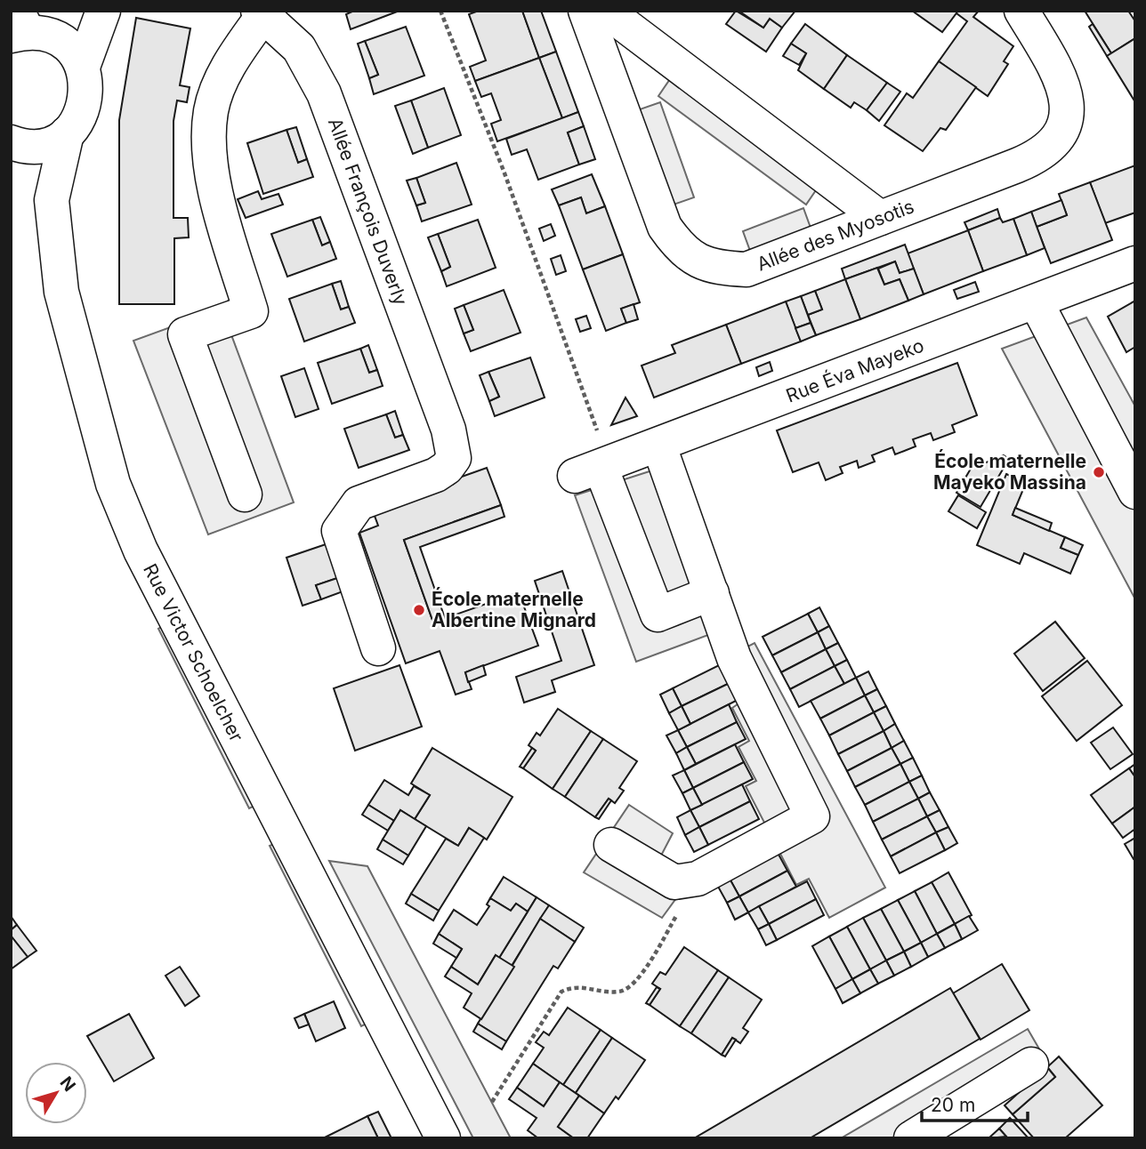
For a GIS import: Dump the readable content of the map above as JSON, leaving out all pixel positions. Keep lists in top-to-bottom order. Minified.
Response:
{"streets":{"street":["Allée François Duverly","Allée des Myosotis","Rue Éva Mayeko","Rue Victor Schoelcher"]},"places":["École maternelle Mayeko Massina","École maternelle Albertine Mignard"],"scale_bar":"20 m","north":"top right"}
